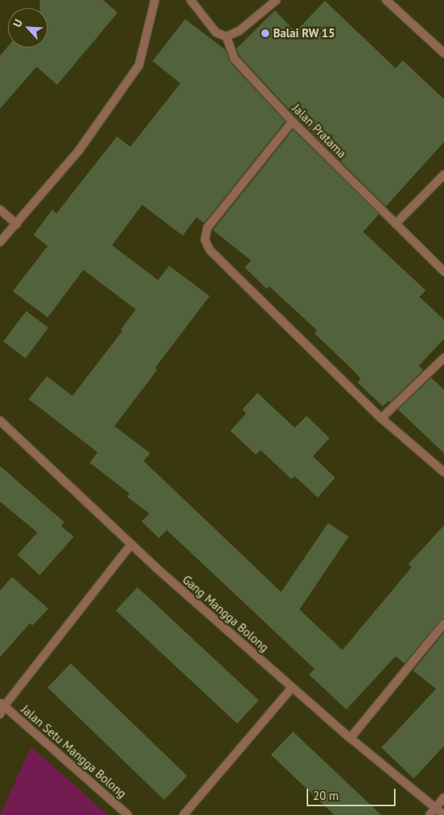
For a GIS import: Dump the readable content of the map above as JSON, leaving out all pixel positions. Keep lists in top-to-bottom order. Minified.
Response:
{"streets":{"street":["Jalan Pratama","Gang Mangga Bolong","Jalan Setu Mangga Bolong"]},"places":["Balai RW 15"],"scale_bar":"20 m","north":"top left"}
